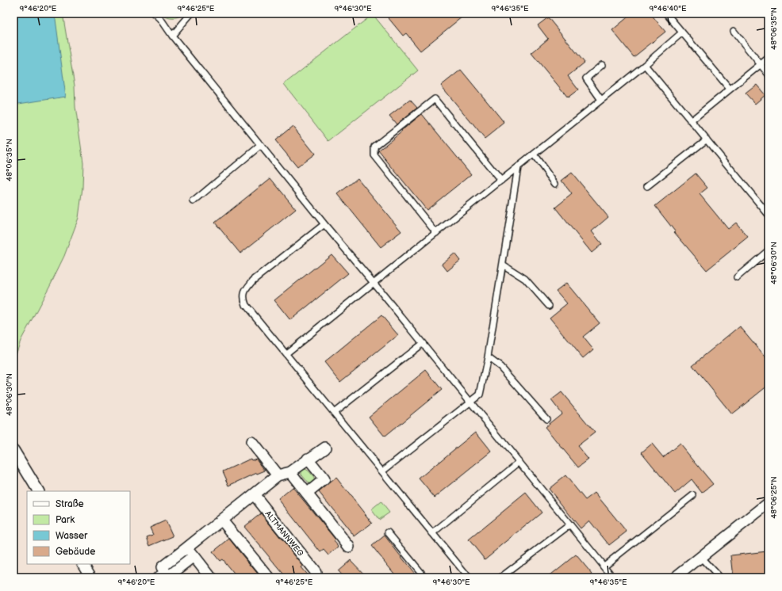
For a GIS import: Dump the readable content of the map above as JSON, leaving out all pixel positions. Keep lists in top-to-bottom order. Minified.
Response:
{"streets":{"street":["ALTMANNWEG"]},"legend":["Straße","Park","Wasser","Gebäude"],"coordinates":["9°46'20\"E","9°46'25\"E","9°46'30\"E","9°46'35\"E","9°46'40\"E","48°06'35\"N","48°06'30\"N","48°06'25\"N"]}
